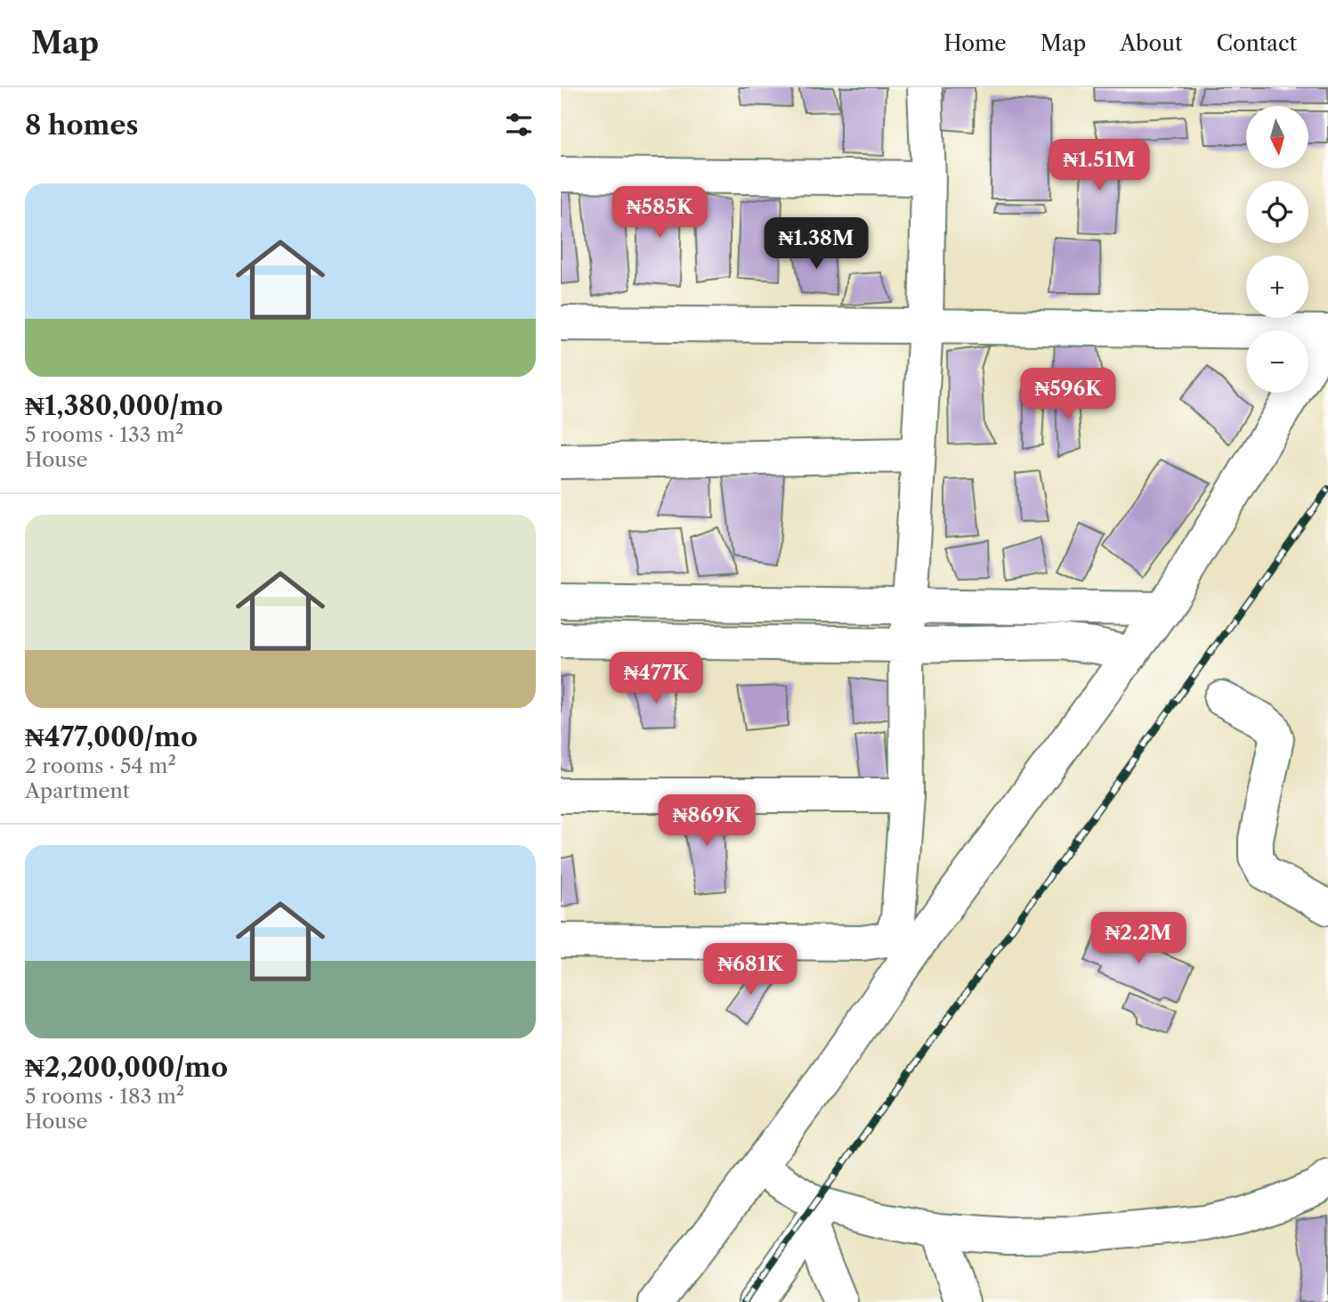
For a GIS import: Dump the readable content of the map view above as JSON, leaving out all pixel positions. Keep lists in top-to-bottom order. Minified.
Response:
{"north":"bottom","page":{"header":"Map","nav":["Home","Map","About","Contact"],"heading":"8 homes","map_buttons":["+","−"],"price":["₦1.51M","₦585K","₦1.38M","₦596K","₦477K","₦869K","₦2.2M","₦681K"],"list":[{"name":"₦1,380,000/mo","note":"5 rooms · 133 m² · House"},{"name":"₦477,000/mo","note":"2 rooms · 54 m² · Apartment"},{"name":"₦2,200,000/mo","note":"5 rooms · 183 m² · House"}]}}
